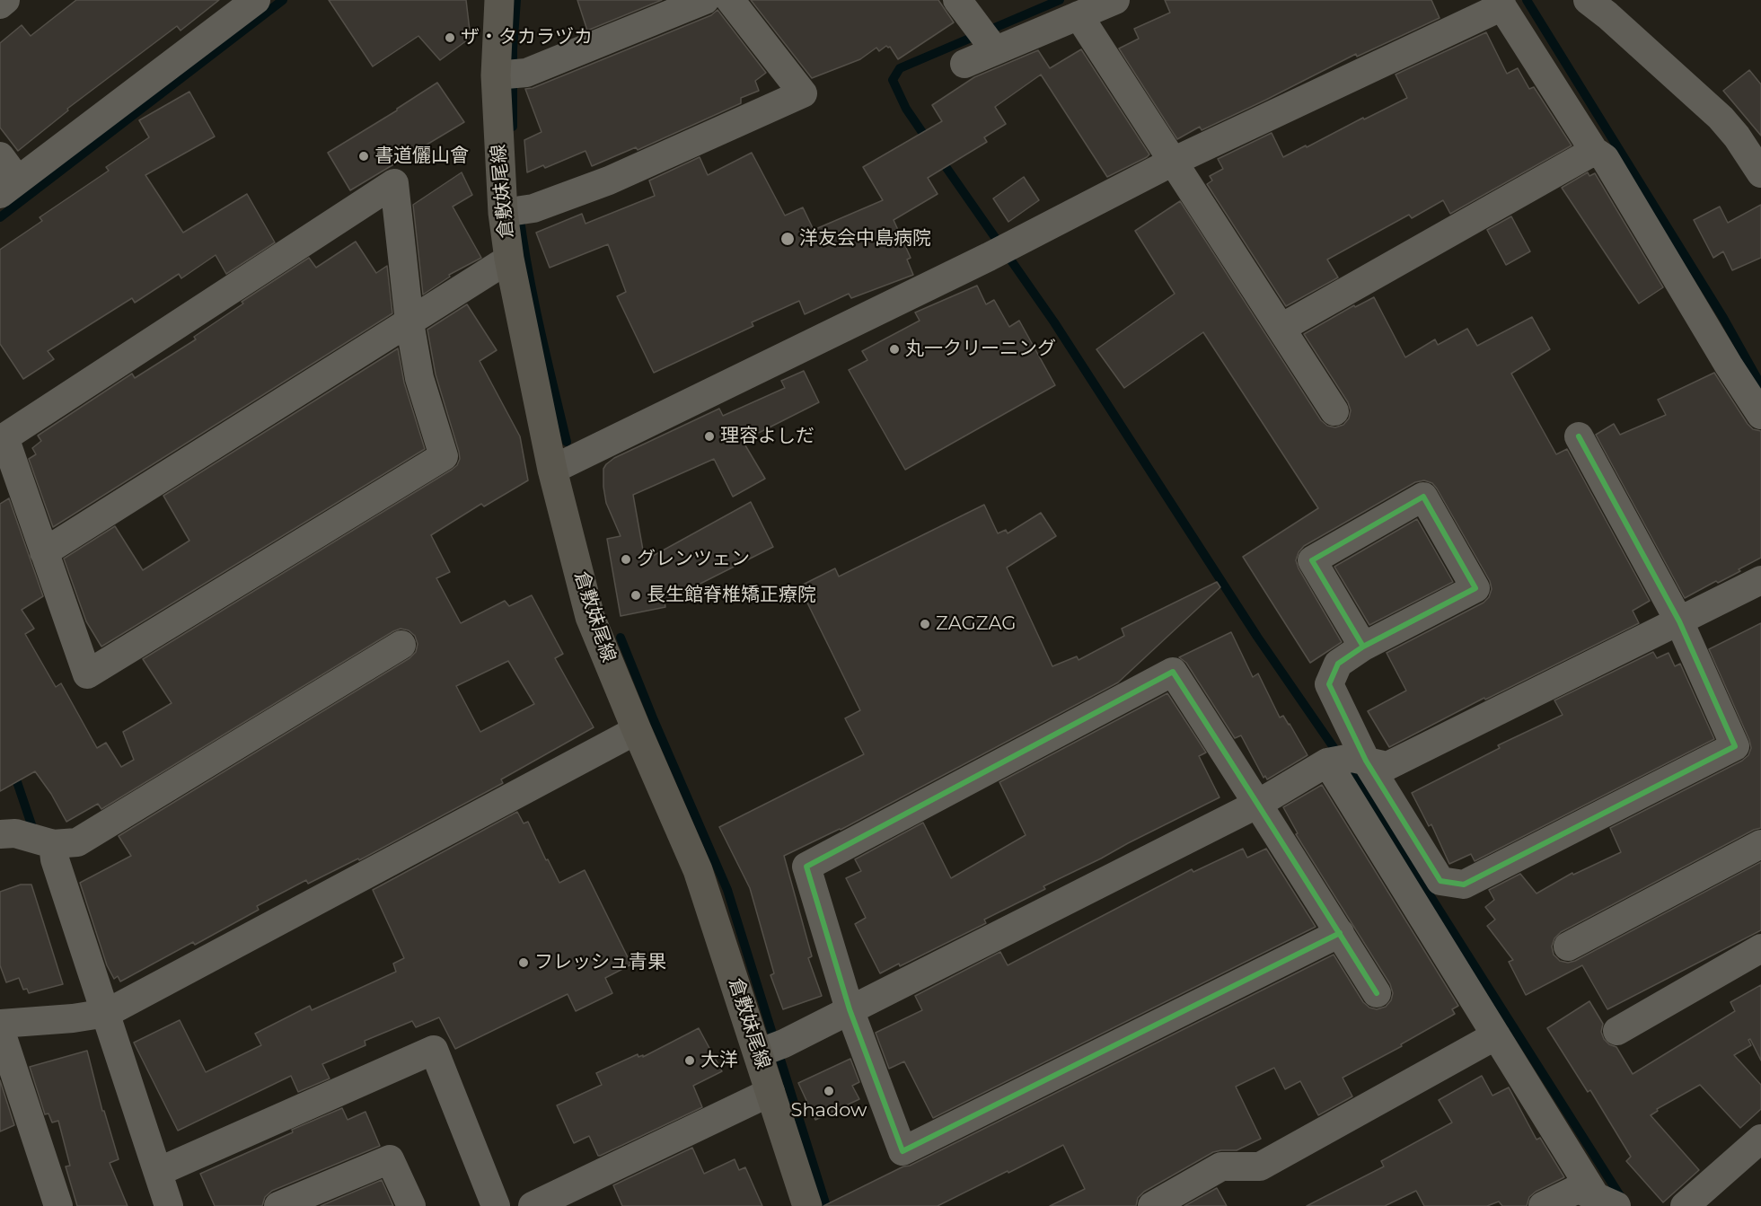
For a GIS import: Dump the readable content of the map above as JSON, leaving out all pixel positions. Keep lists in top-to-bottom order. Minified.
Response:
{"streets":{"main road":["倉敷妹尾線"]},"places":["ザ・タカラヅカ","書道儷山會","洋友会中島病院","丸一クリーニング","理容よしだ","グレンツェン","長生館脊椎矯正療院","ZAGZAG","フレッシュ青果","大洋","Shadow"]}
